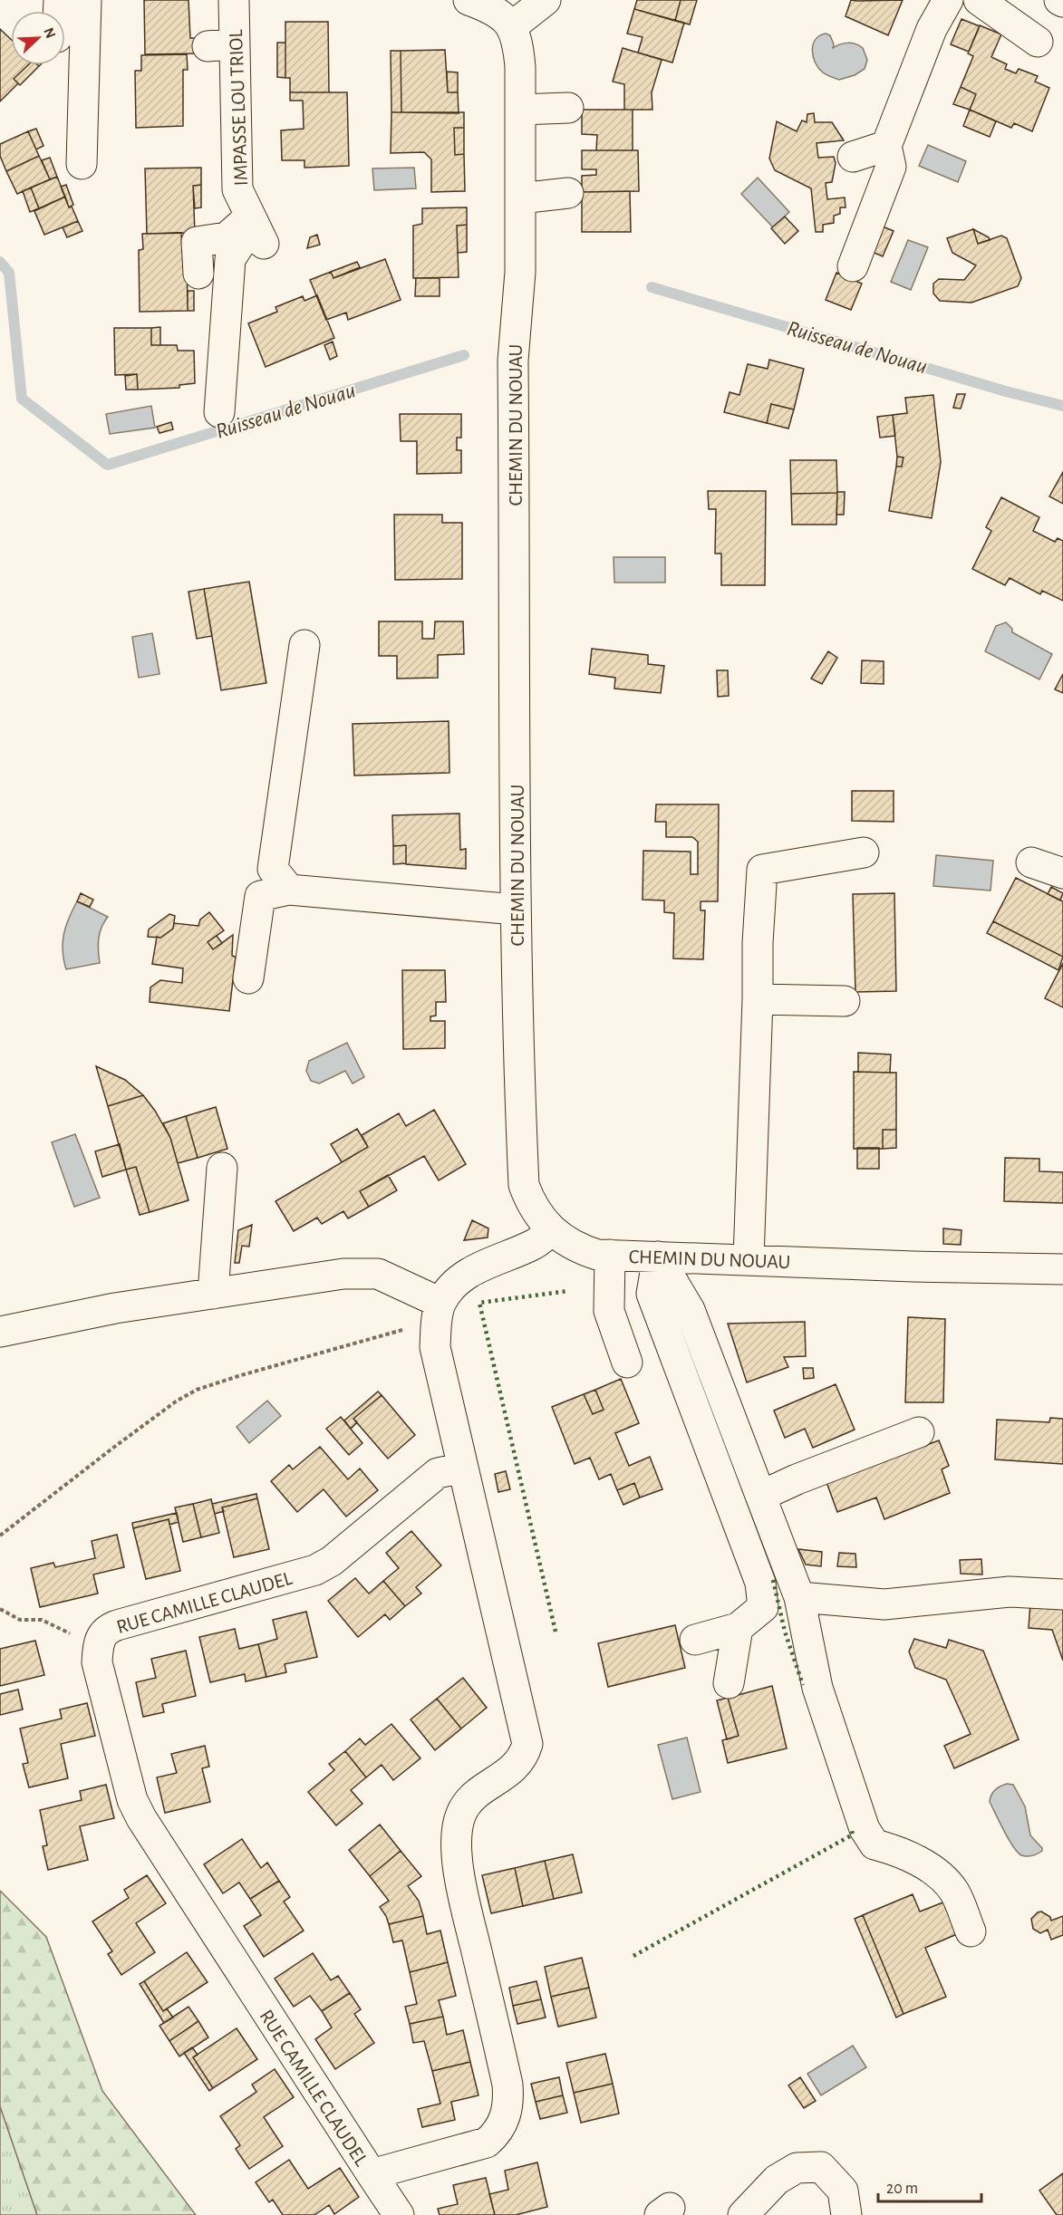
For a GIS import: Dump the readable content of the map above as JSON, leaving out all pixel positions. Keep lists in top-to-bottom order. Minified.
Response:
{"streets":{"street":["IMPASSE LOU TRIOL","CHEMIN DU NOUAU","RUE CAMILLE CLAUDEL"]},"water":["Ruisseau de Nouau"],"scale_bar":"20 m","north":"top right"}
